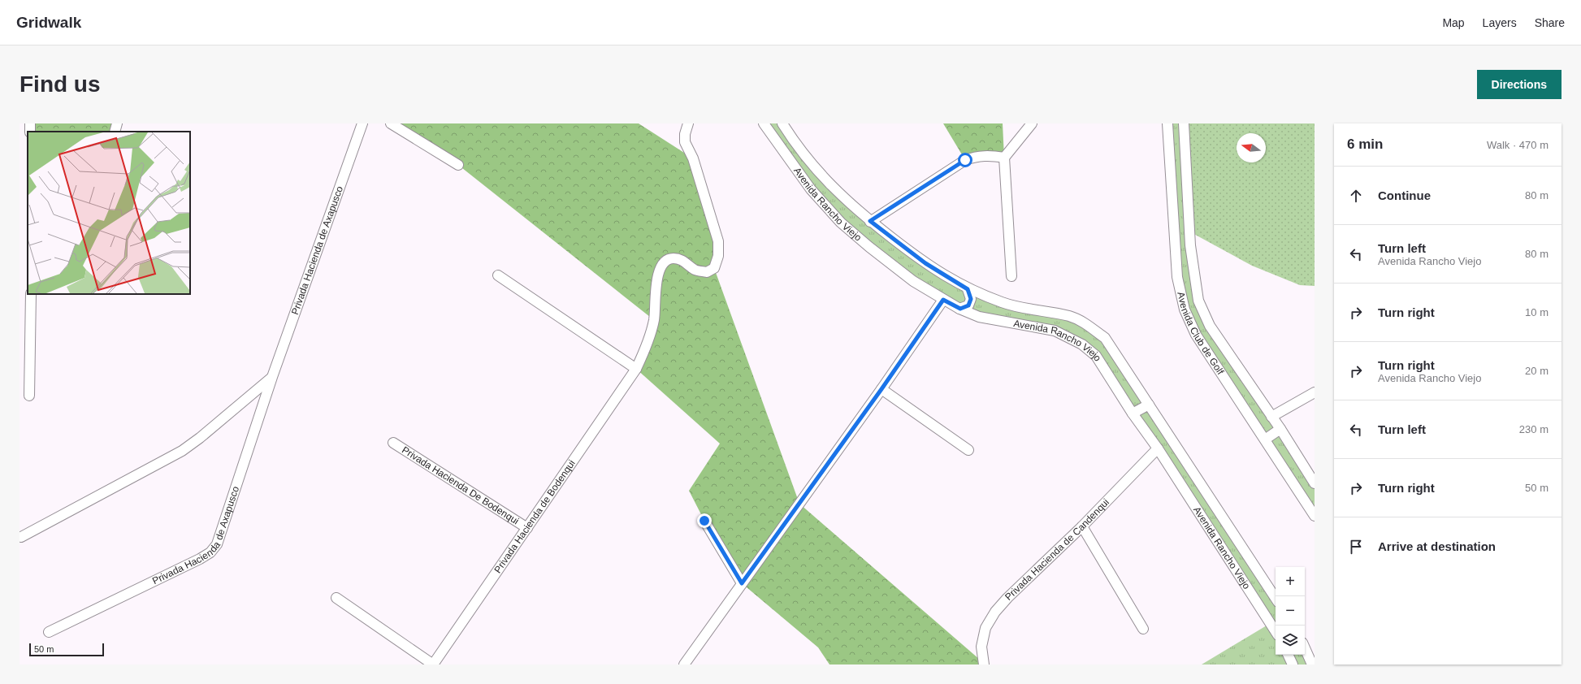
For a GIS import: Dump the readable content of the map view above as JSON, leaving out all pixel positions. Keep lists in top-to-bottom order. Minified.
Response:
{"streets":{"street":["Avenida Rancho Viejo","Privada Hacienda de Axapusco","Avenida Club de Golf","Privada Hacienda De Bodenqui","Privada Hacienda de Bodenqui","Privada Hacienda de Candenqui"]},"crossings":[["Avenida Rancho Viejo","Privada Hacienda de Candenqui"],["Privada Hacienda De Bodenqui","Privada Hacienda de Bodenqui"]],"scale_bar":"50 m","north":"left","page":{"header":"Gridwalk","nav":["Map","Layers","Share"],"buttons":"Directions","title":"Find us","heading":["6 min","Walk · 470 m"],"list":[["Continue","80 m"],["Turn left","Avenida Rancho Viejo","80 m"],["Turn right","10 m"],["Turn right","Avenida Rancho Viejo","20 m"],["Turn left","230 m"],["Turn right","50 m"],"Arrive at destination"],"map_buttons":["+","−"],"scale":"50 m"}}
